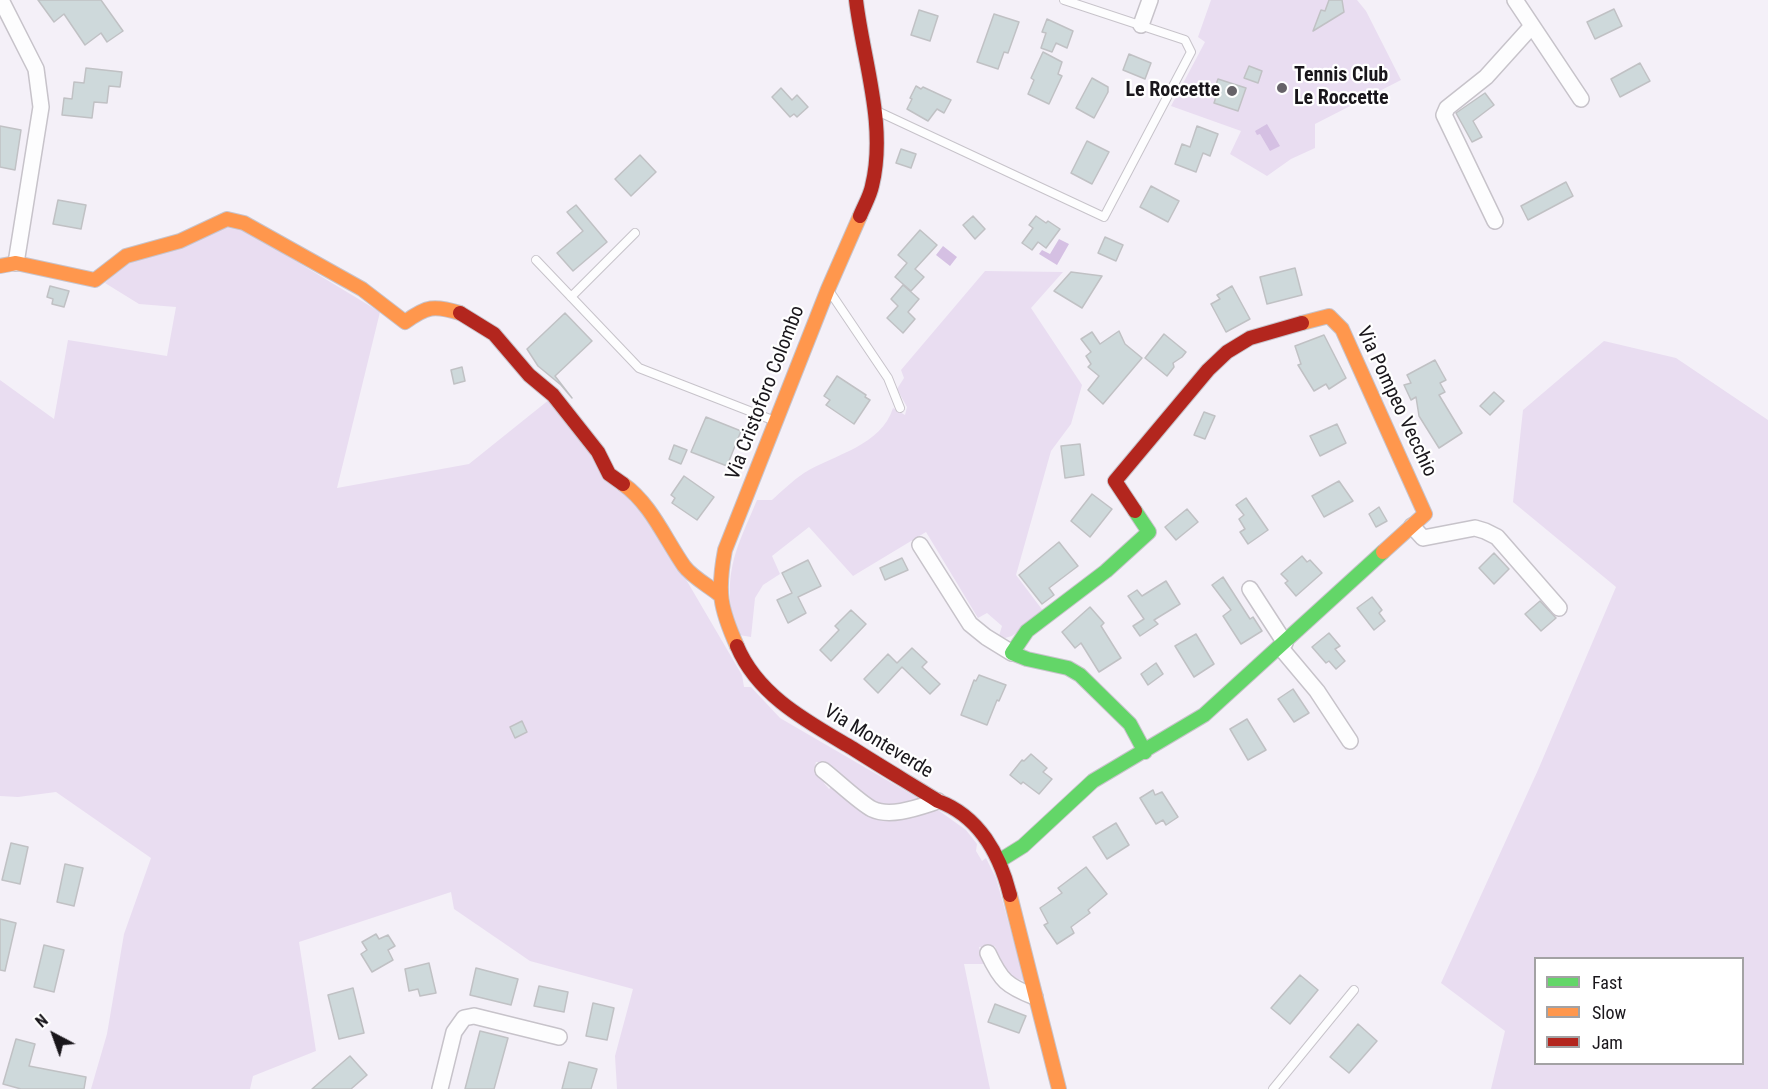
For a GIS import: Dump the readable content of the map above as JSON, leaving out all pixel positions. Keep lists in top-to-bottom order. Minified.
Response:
{"streets":{"street":["Via Cristoforo Colombo","Via Pompeo Vecchio","Via Monteverde"]},"crossings":[["Via Cristoforo Colombo","Via Monteverde"],["Via Pompeo Vecchio","Via Monteverde"]],"places":["Tennis Club Le Roccette","Le Roccette"],"legend":["Fast","Slow","Jam"],"north":"top left"}
